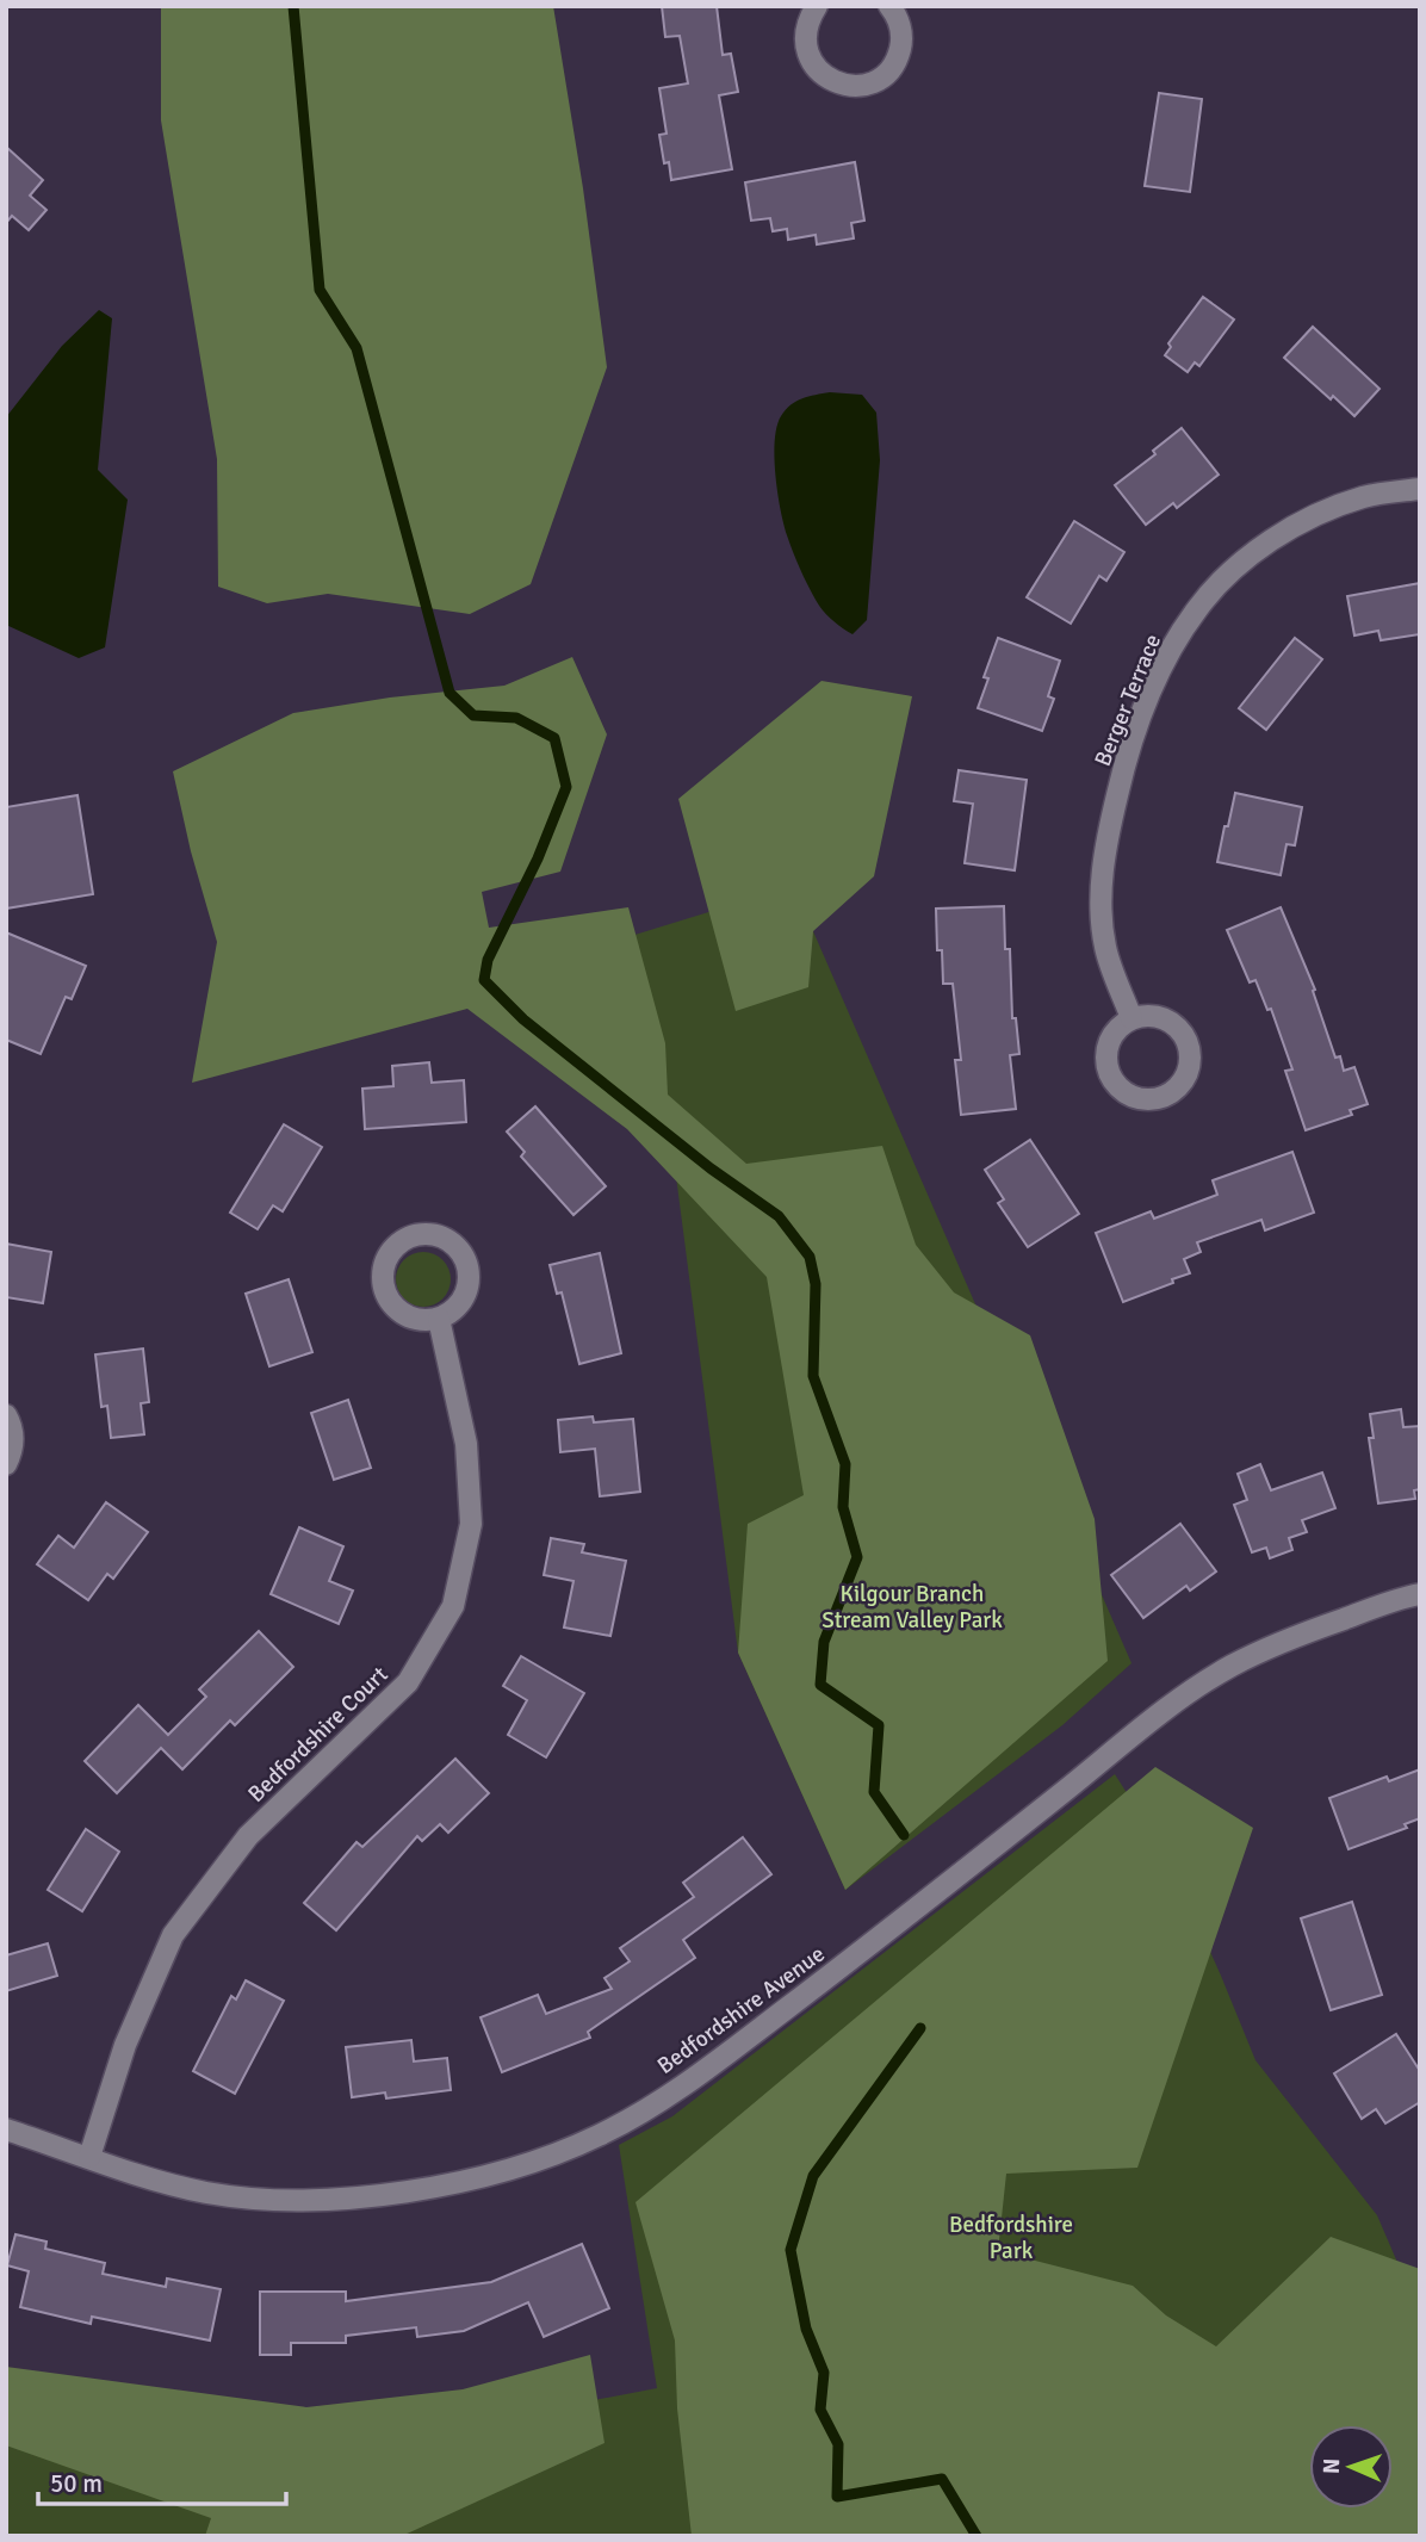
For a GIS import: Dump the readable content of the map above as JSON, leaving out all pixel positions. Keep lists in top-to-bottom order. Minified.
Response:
{"streets":{"street":["Berger Terrace","Bedfordshire Court","Bedfordshire Avenue"]},"crossings":[["Bedfordshire Court","Bedfordshire Avenue"]],"parks":["Kilgour Branch Stream Valley Park","Bedfordshire Park"],"scale_bar":"50 m","north":"left"}
